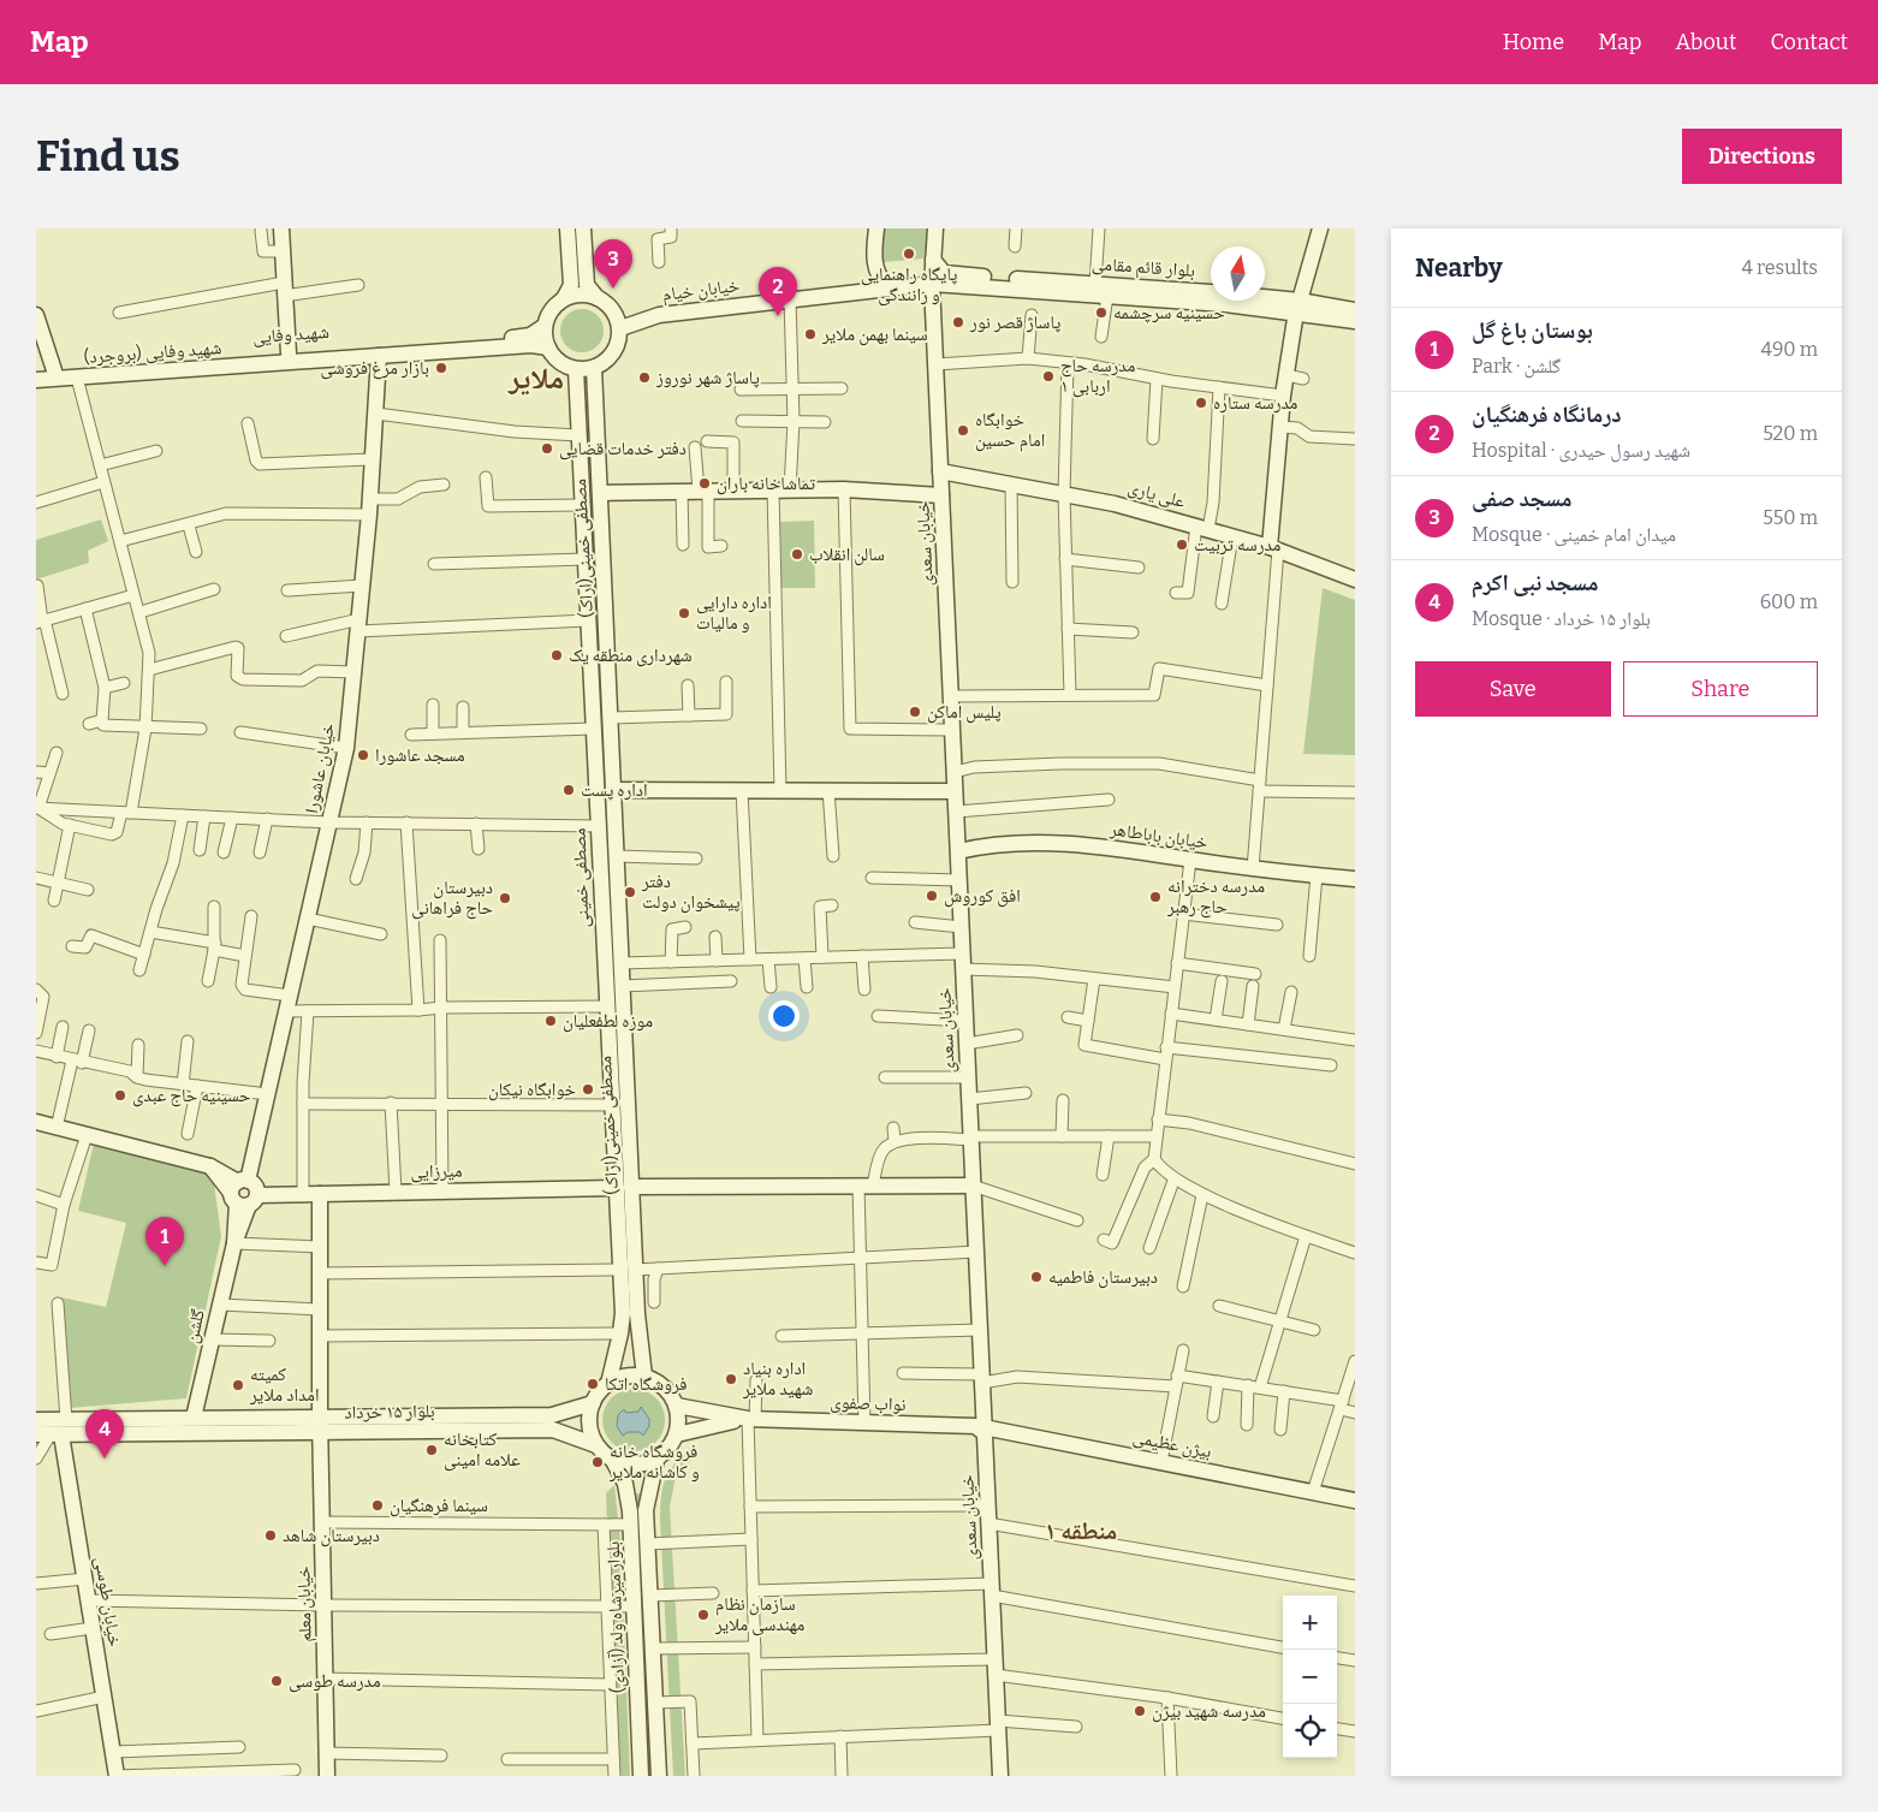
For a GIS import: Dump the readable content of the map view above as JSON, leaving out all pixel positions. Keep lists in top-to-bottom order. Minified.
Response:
{"streets":{"main road":["بلوار قائم مقامی","خیابان خیام","شهید وفایی","شهید وفایی (بروجرد)","علی یاری","خیابان سعدی","مصطفی خمینی(اراک)","خیابان عاشورا","خیابان باباطاهر","مصطفی خمینی","میرزایی","گلشن","نواب صفوی","بلوار ۱۵ خرداد","بیژن عظیمی","خیابان طوسی","خیابان معلم","بلوار میرشاه ولد (آزادی)"]},"crossings":[["بلوار قائم مقامی","خیابان خیام"],["بلوار قائم مقامی","خیابان سعدی"],["خیابان خیام","شهید وفایی"],["خیابان خیام","خیابان سعدی"],["خیابان خیام","مصطفی خمینی(اراک)"],["خیابان خیام","مصطفی خمینی"],["شهید وفایی","مصطفی خمینی(اراک)"],["شهید وفایی","مصطفی خمینی"],["شهید وفایی (بروجرد)","خیابان عاشورا"],["علی یاری","خیابان سعدی"],["خیابان سعدی","خیابان باباطاهر"],["خیابان سعدی","میرزایی"],["خیابان سعدی","نواب صفوی"],["خیابان سعدی","بیژن عظیمی"],["مصطفی خمینی(اراک)","مصطفی خمینی"],["مصطفی خمینی(اراک)","میرزایی"],["مصطفی خمینی(اراک)","بلوار ۱۵ خرداد"],["مصطفی خمینی(اراک)","بلوار میرشاه ولد (آزادی)"],["خیابان عاشورا","میرزایی"],["خیابان عاشورا","گلشن"],["مصطفی خمینی","میرزایی"],["میرزایی","گلشن"],["میرزایی","خیابان معلم"],["گلشن","بلوار ۱۵ خرداد"],["نواب صفوی","بیژن عظیمی"],["بلوار ۱۵ خرداد","خیابان طوسی"],["بلوار ۱۵ خرداد","خیابان معلم"],["بلوار ۱۵ خرداد","بلوار میرشاه ولد (آزادی)"]],"districts":["ملایر","منطقه ۱"],"places":["پایگاه راهنمایی و رانندگی","حسینیه سرچشمه","پاساژ قصر نور","سینما بهمن ملایر","بازار مرغ فروشی","مدرسه حاج اربابی ۱","پاساژ شهر نوروز","مدرسه ستاره","خوابگاه امام حسین","دفتر خدمات قضایی","تماشاخانه باران","مدرسه تربیت","سالن انقلاب","اداره دارایی و مالیات","شهرداری منطقه یک","پلیس اماکن","مسجد عاشورا","اداره پست","دفتر پیشخوان دولت","افق کوروش","مدرسه دخترانه حاج رهبر","دبیرستان حاج فراهانی","موزه لطفعلیان","خوابگاه نیکان","حسینیه حاج عبدی","دبیرستان فاطمیه","اداره بنیاد شهید ملایر","فروشگاه اتکا","کمیته امداد ملایر","کتابخانه علامه امینی","فروشگاه خانه و کاشانه ملایر","سینما فرهنگیان","دبیرستان شاهد","سازمان نظام مهندسی ملایر","مدرسه طوسی","مدرسه شهید بیژن"],"north":"top","page":{"header":"Map","nav":["Home","Map","About","Contact"],"buttons":["Directions",["Save","Share"]],"title":"Find us","heading":["Nearby","4 results"],"pins":["3","2","1","4"],"list":[{"mark":"1","name":"بوستان باغ گل","note":"Park · گلشن","value":"490 m"},{"mark":"2","name":"درمانگاه فرهنگیان","note":"Hospital · شهید رسول حیدری","value":"520 m"},{"mark":"3","name":"مسجد صفی","note":"Mosque · میدان امام خمینی","value":"550 m"},{"mark":"4","name":"مسجد نبی اکرم","note":"Mosque · بلوار ۱۵ خرداد","value":"600 m"}],"map_buttons":["+","−"]}}
